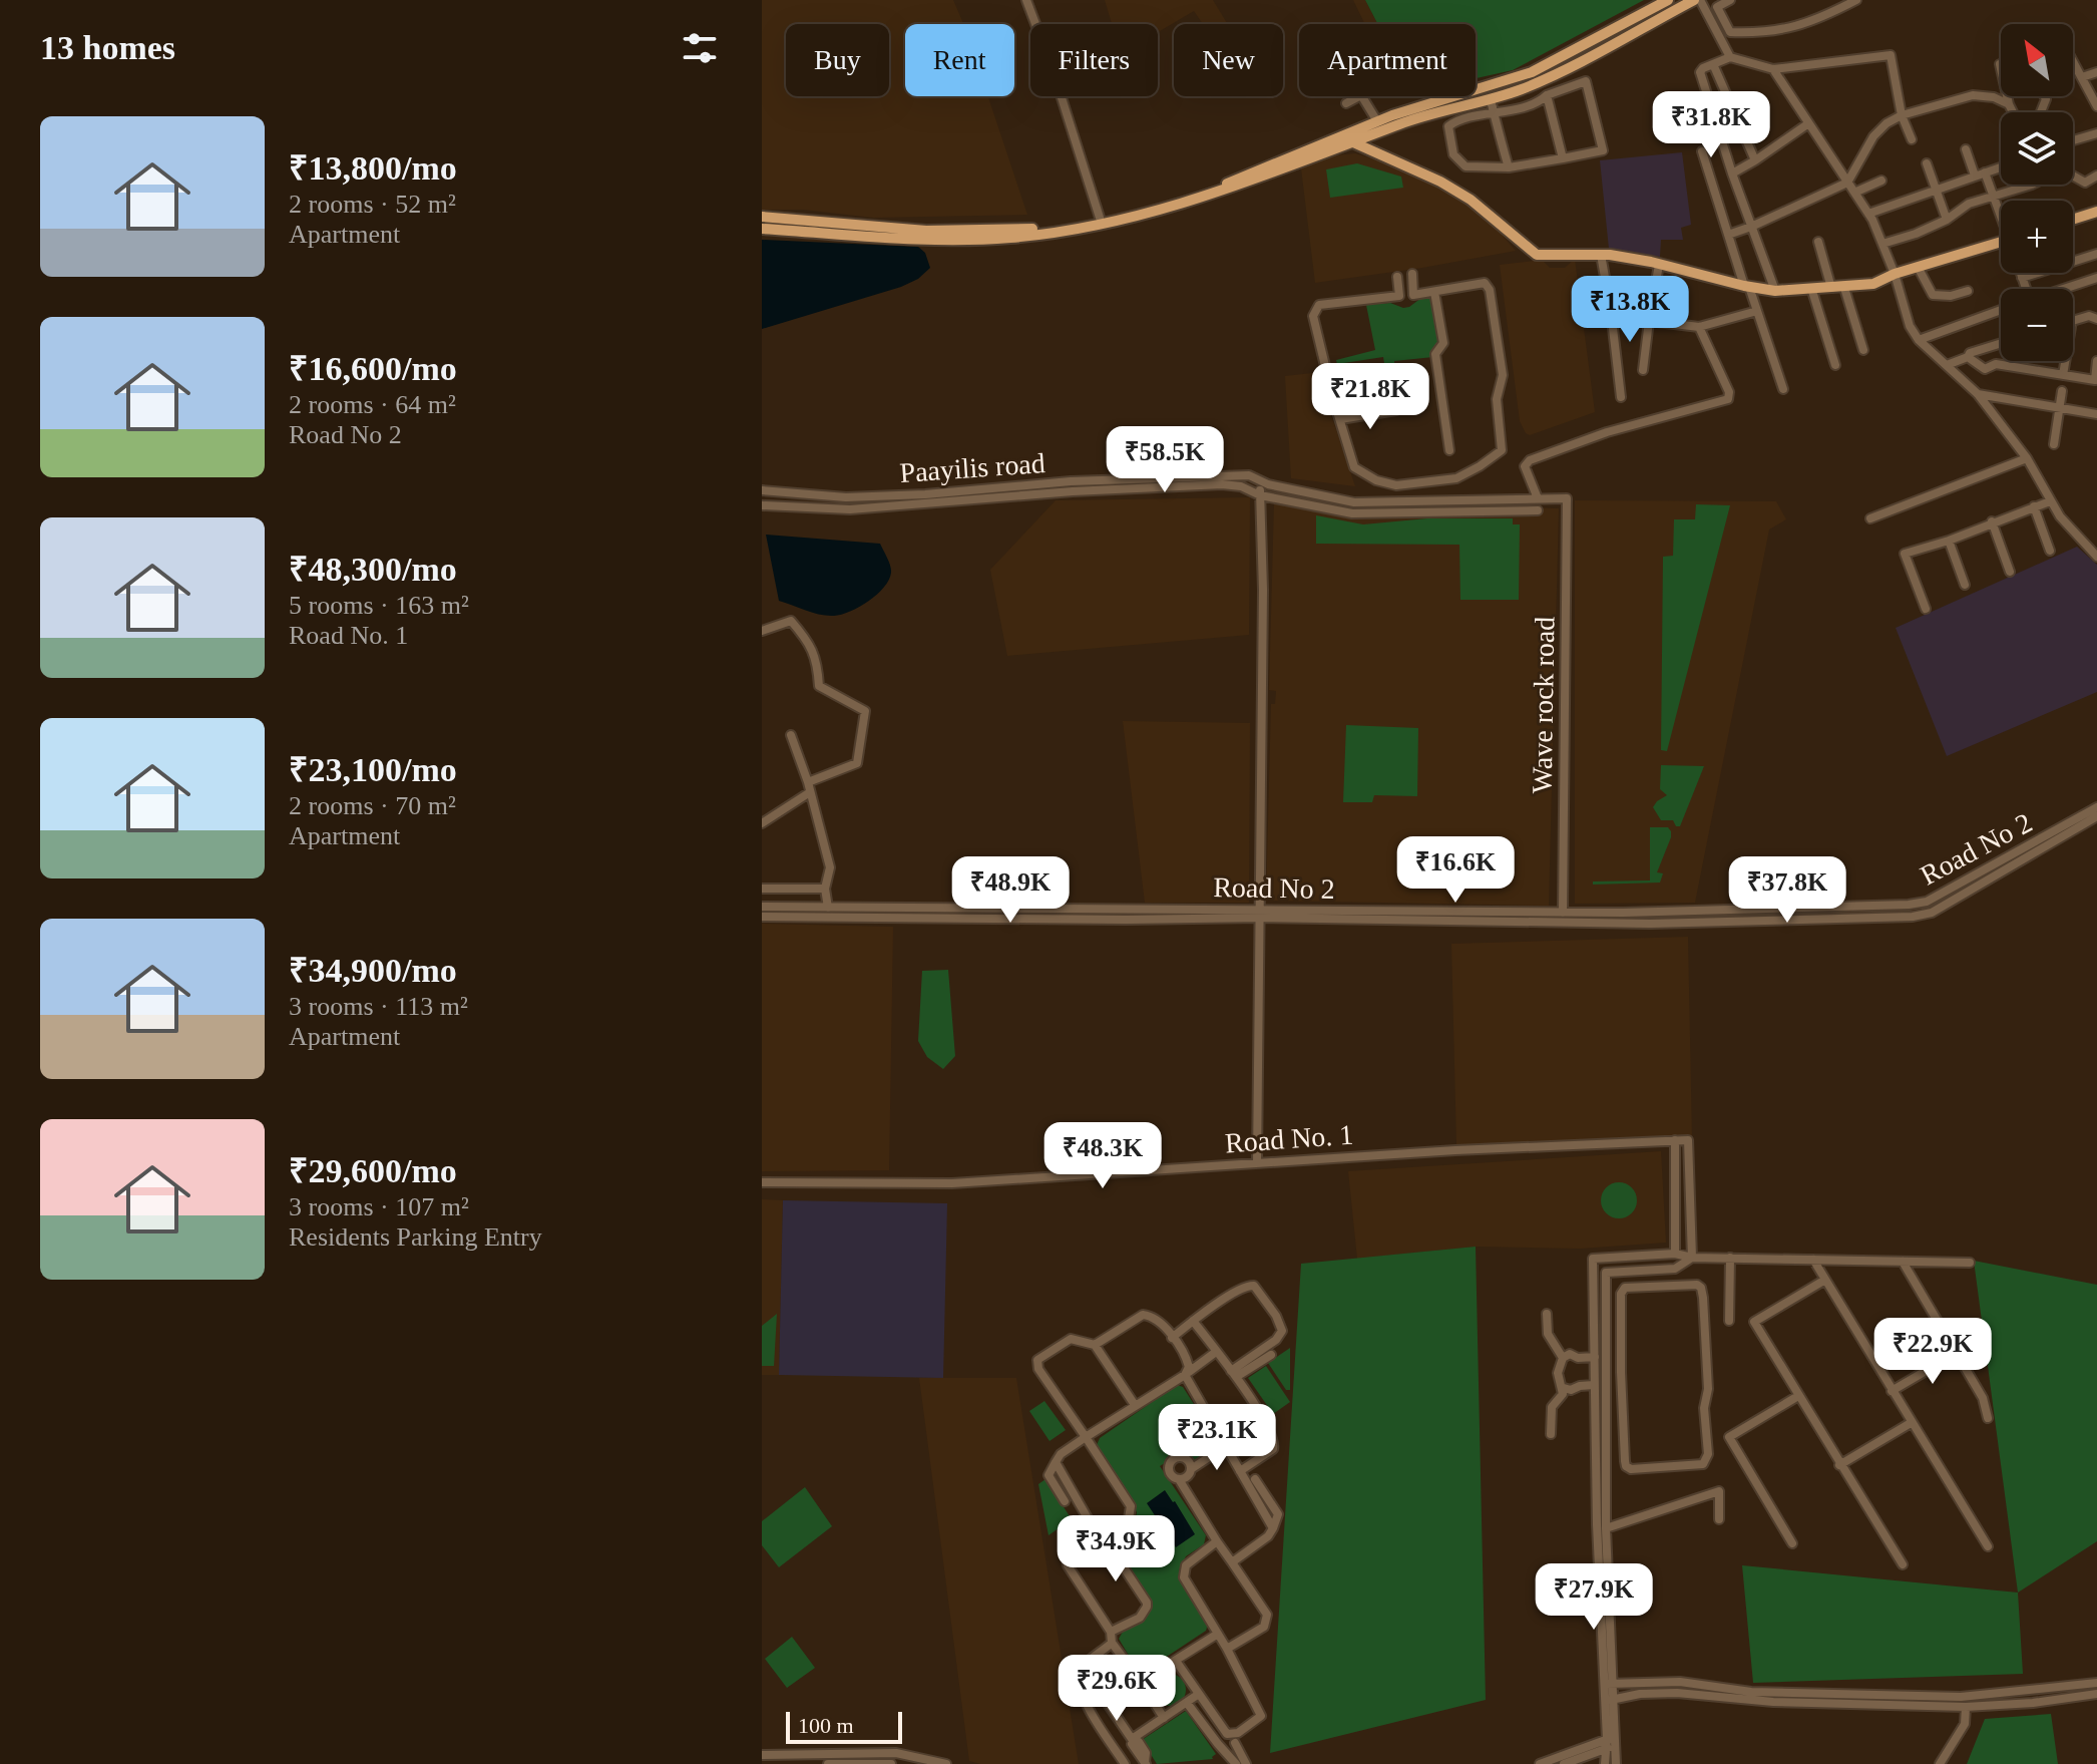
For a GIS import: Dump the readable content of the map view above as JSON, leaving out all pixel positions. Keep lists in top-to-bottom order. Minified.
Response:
{"streets":{"street":["Paayilis road","Wave rock road","Road No 2","Road No. 1"]},"crossings":[["Paayilis road","Wave rock road"],["Wave rock road","Road No 2"]],"scale_bar":"100 m","north":"top left","page":{"heading":"13 homes","map_buttons":["+","−"],"chip":["Buy","Rent","Filters","New","Apartment"],"price":["₹31.8K","₹13.8K","₹21.8K","₹58.5K","₹16.6K","₹48.9K","₹37.8K","₹48.3K","₹22.9K","₹23.1K","₹34.9K","₹27.9K","₹29.6K"],"list":[{"name":"₹13,800/mo","note":"2 rooms · 52 m² · Apartment"},{"name":"₹16,600/mo","note":"2 rooms · 64 m² · Road No 2"},{"name":"₹48,300/mo","note":"5 rooms · 163 m² · Road No. 1"},{"name":"₹23,100/mo","note":"2 rooms · 70 m² · Apartment"},{"name":"₹34,900/mo","note":"3 rooms · 113 m² · Apartment"},{"name":"₹29,600/mo","note":"3 rooms · 107 m² · Residents Parking Entry"}],"scale":"100 m"}}
